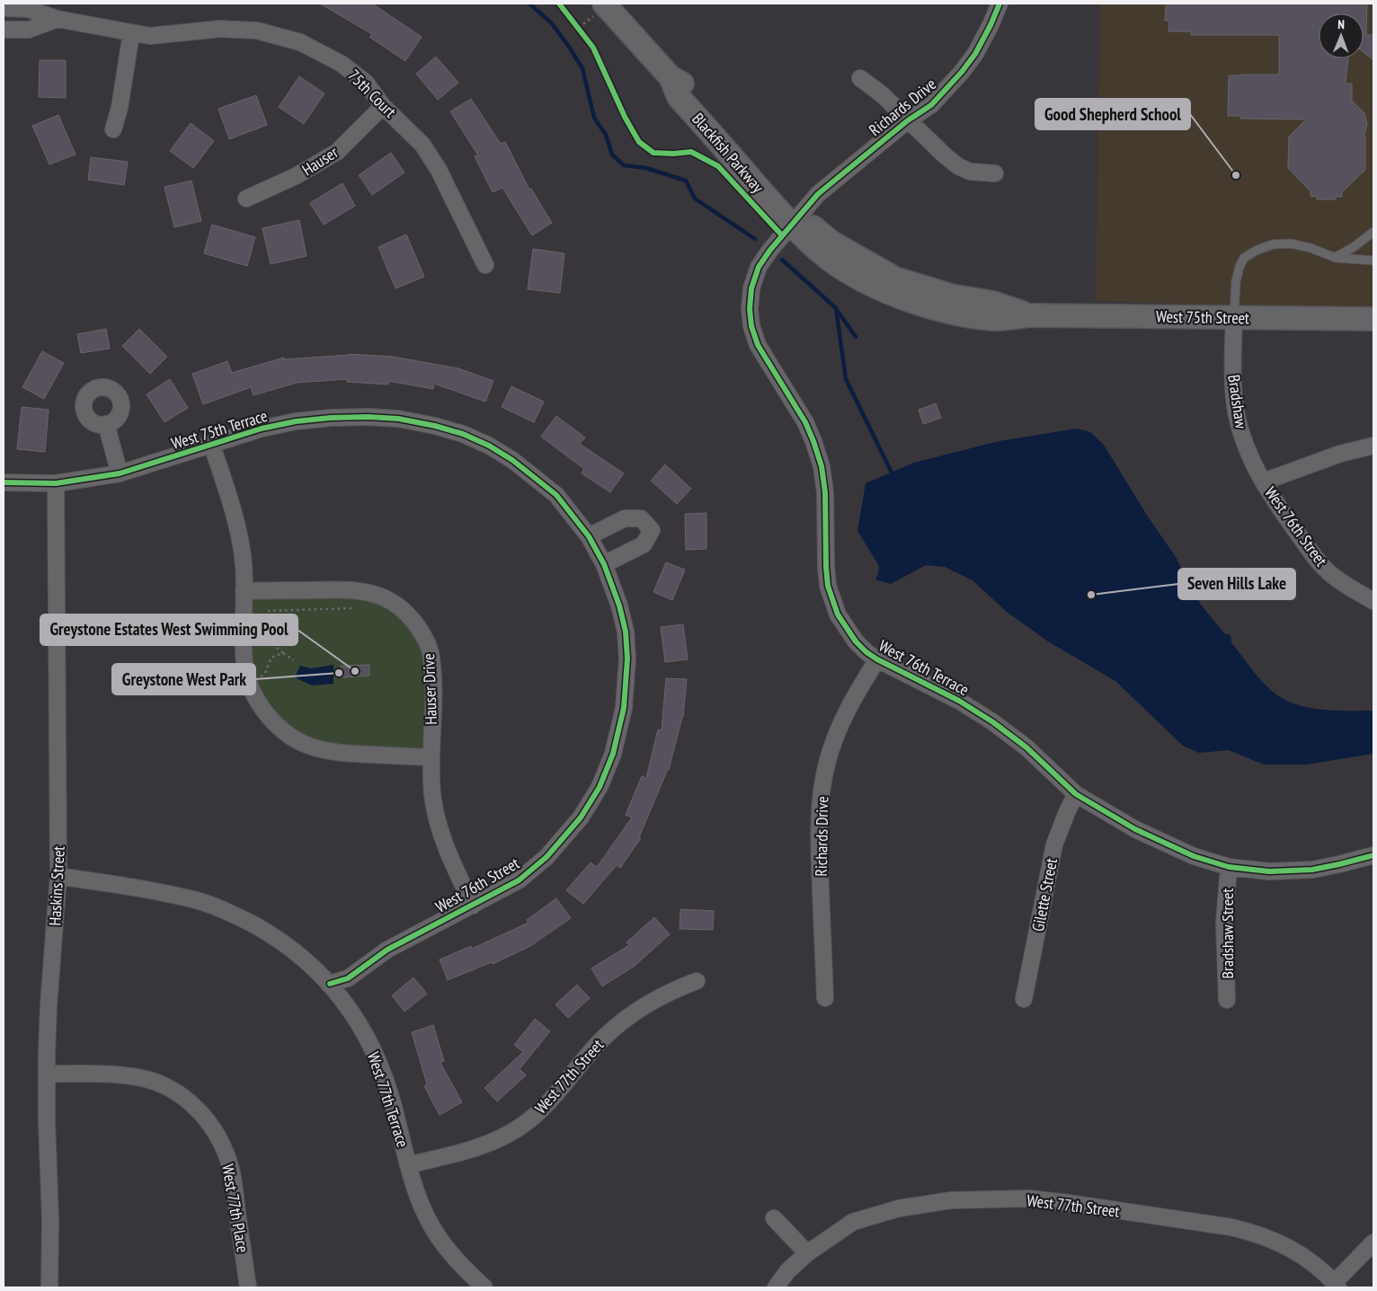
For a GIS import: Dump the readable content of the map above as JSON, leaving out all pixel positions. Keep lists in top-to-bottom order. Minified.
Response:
{"streets":{"main road":["Blackfish Parkway","West 75th Street"],"street":["75th Court","Richards Drive","Hauser","Bradshaw","West 75th Terrace","West 76th Street","West 76th Terrace","Hauser Drive","Haskins Street","Gilette Street","Bradshaw Street","West 77th Street","West 77th Terrace","West 77th Place"]},"crossings":[["75th Court","Hauser"],["Richards Drive","Blackfish Parkway"],["Richards Drive","West 75th Street"],["Richards Drive","West 76th Terrace"],["Blackfish Parkway","West 75th Street"],["Blackfish Parkway","West 76th Terrace"],["West 75th Street","Bradshaw"],["West 75th Street","West 76th Terrace"],["Bradshaw","West 76th Street"],["West 75th Terrace","West 76th Street"],["West 75th Terrace","Haskins Street"],["West 76th Street","Hauser Drive"],["West 76th Street","West 77th Terrace"],["West 76th Terrace","Gilette Street"],["West 76th Terrace","Bradshaw Street"],["Haskins Street","West 77th Terrace"],["Haskins Street","West 77th Place"],["West 77th Street","West 77th Terrace"]],"places":["Good Shepherd School","Seven Hills Lake","Greystone Estates West Swimming Pool","Greystone West Park"],"north":"top"}
